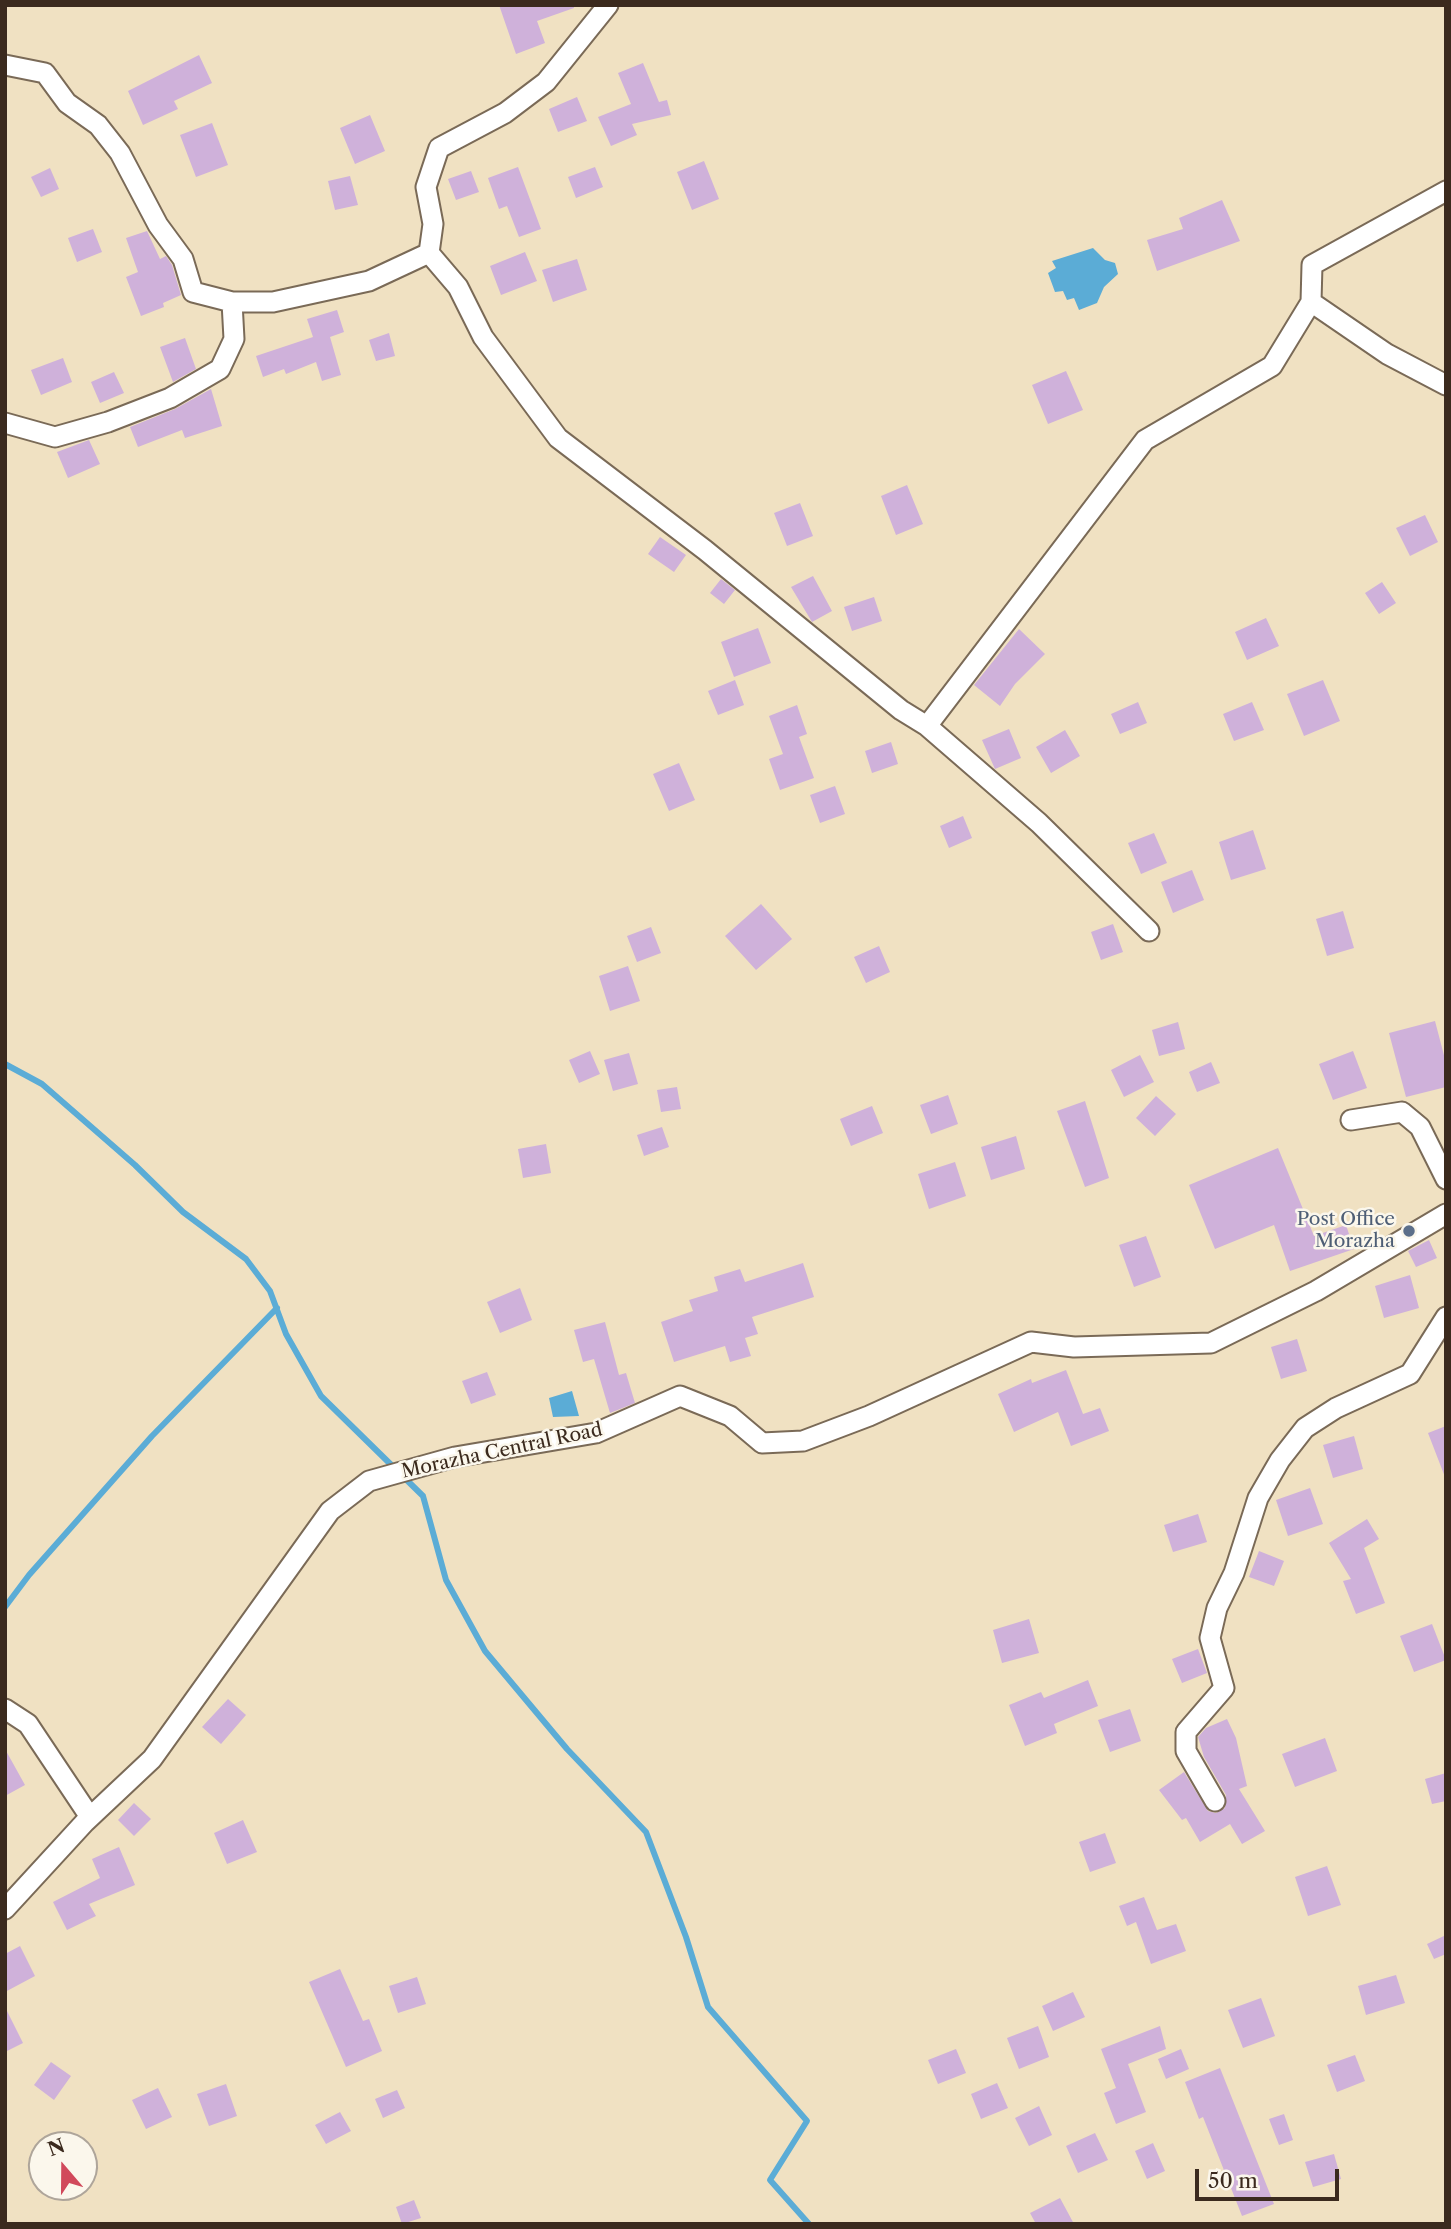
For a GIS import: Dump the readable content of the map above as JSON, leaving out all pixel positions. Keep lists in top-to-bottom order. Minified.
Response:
{"streets":{"street":["Morazha Central Road"]},"places":["Post Office Morazha"],"scale_bar":"50 m","north":"top"}
